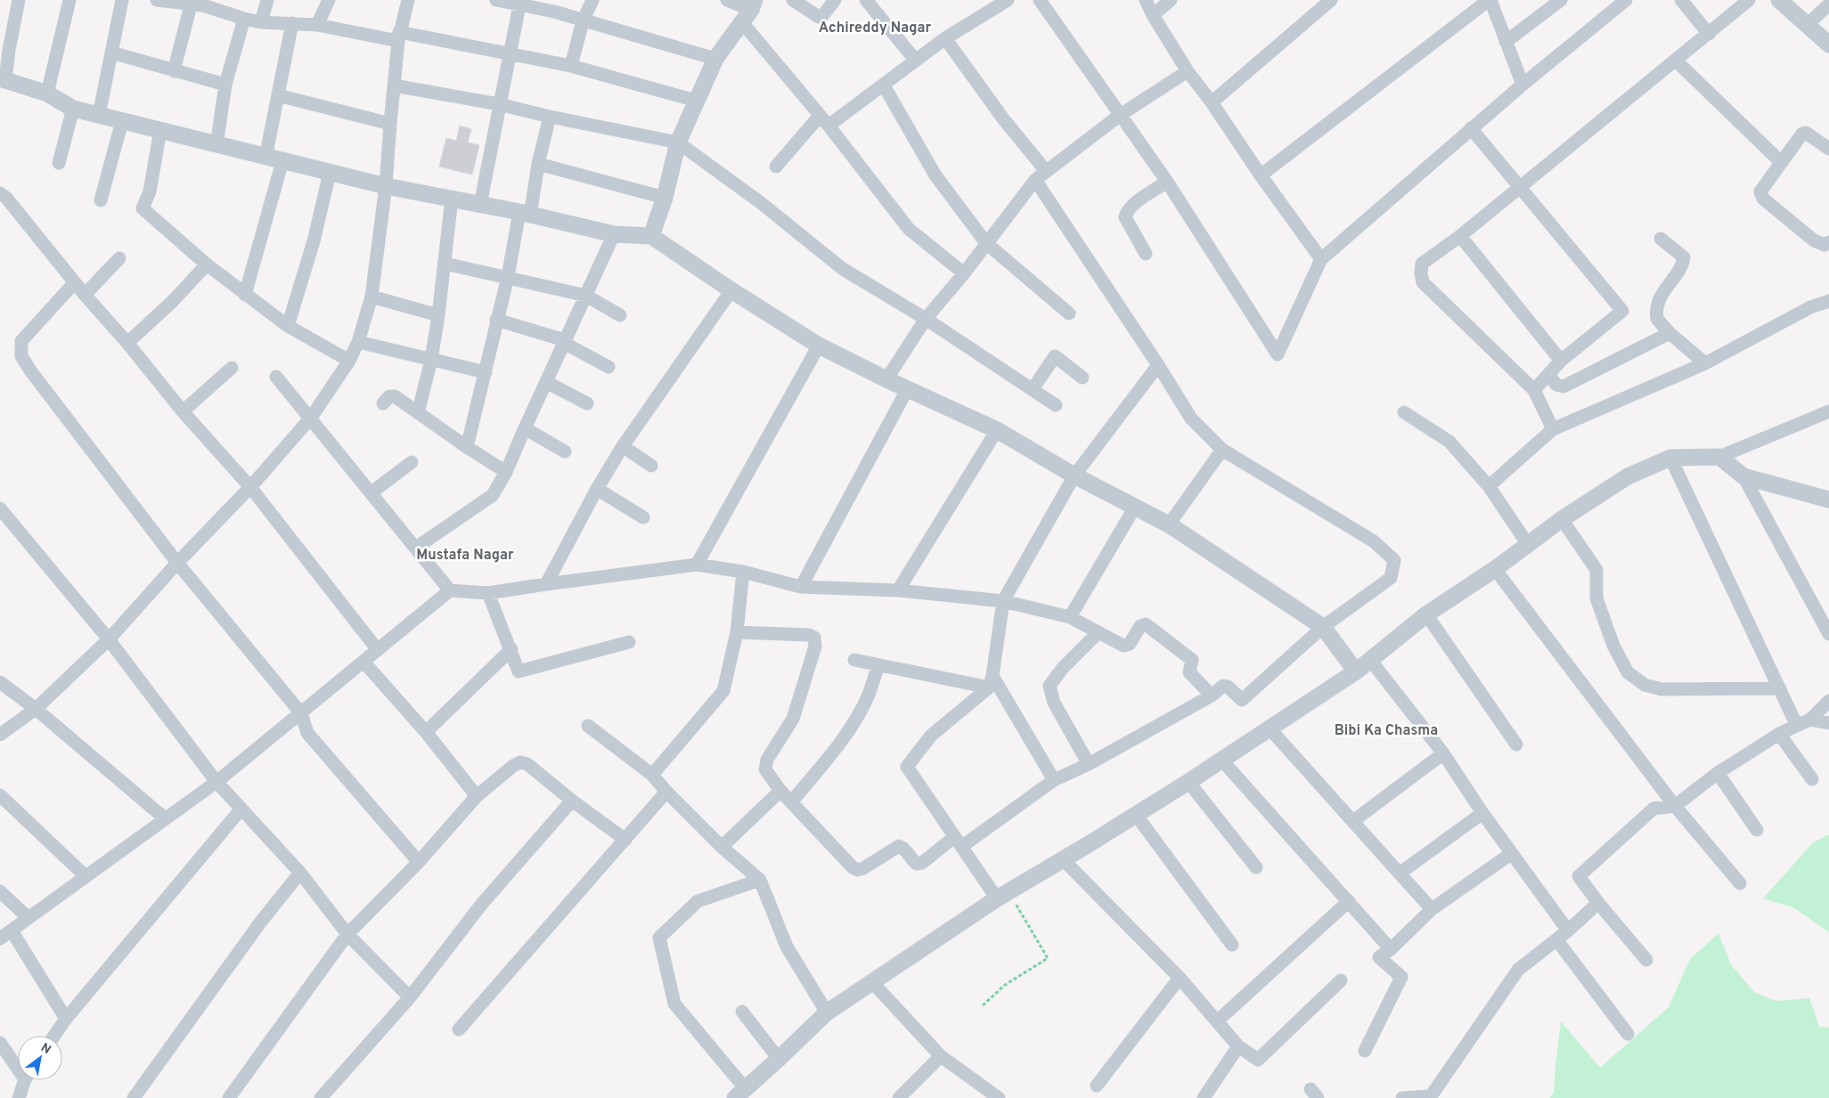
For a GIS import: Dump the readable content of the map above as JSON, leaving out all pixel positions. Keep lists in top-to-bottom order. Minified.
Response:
{"districts":["Achireddy Nagar","Mustafa Nagar","Bibi Ka Chasma"],"north":"top right"}
